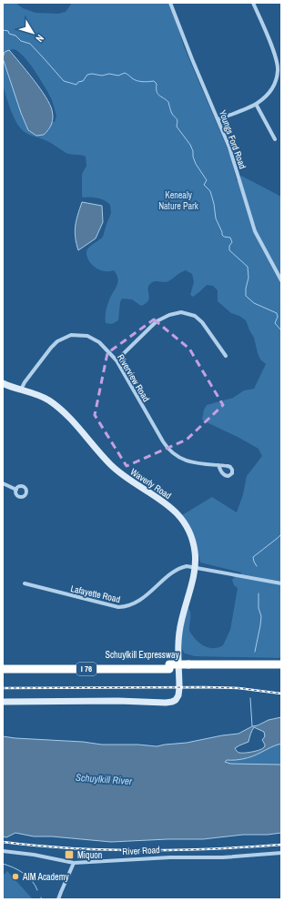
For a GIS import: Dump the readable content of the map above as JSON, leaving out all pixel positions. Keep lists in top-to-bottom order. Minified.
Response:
{"streets":{"highway":["Schuylkill Expressway","I 76"],"street":["Youngs Ford Road","Riverview Road","Waverly Road","Lafayette Road","River Road"]},"crossings":[["Riverview Road","Waverly Road"],["Waverly Road","Lafayette Road"]],"water":["Schuylkill River"],"parks":["Kenealy Nature Park"],"places":{"transit":["Miquon"],"other":["AIM Academy"]},"north":"bottom right"}
